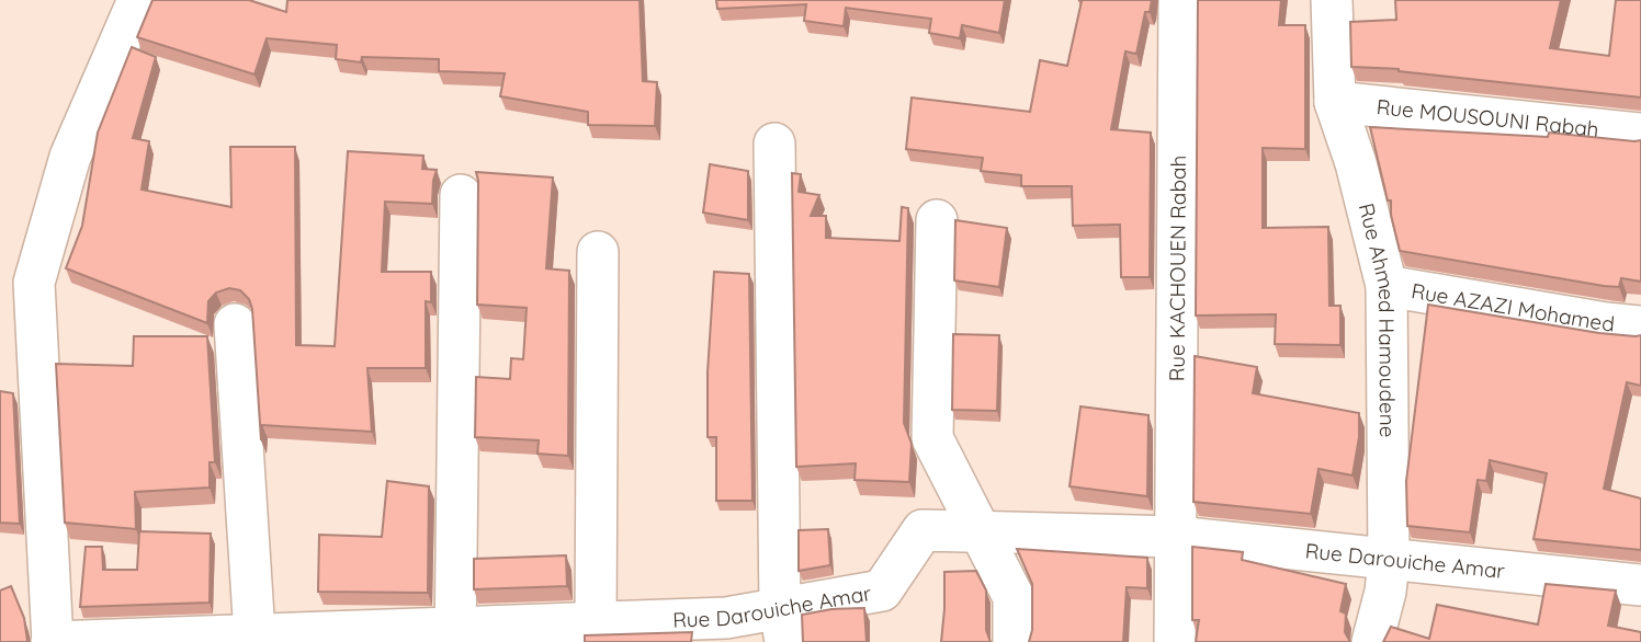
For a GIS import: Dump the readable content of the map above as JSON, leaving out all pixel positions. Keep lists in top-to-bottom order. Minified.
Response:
{"streets":{"street":["Rue MOUSOUNI Rabah","Rue KACHOUEN Rabah","Rue AZAZI Mohamed","Rue Ahmed Hamoudene","Rue Darouiche Amar"]},"crossings":[["Rue MOUSOUNI Rabah","Rue Ahmed Hamoudene"],["Rue KACHOUEN Rabah","Rue Darouiche Amar"],["Rue AZAZI Mohamed","Rue Ahmed Hamoudene"],["Rue Ahmed Hamoudene","Rue Darouiche Amar"]]}
